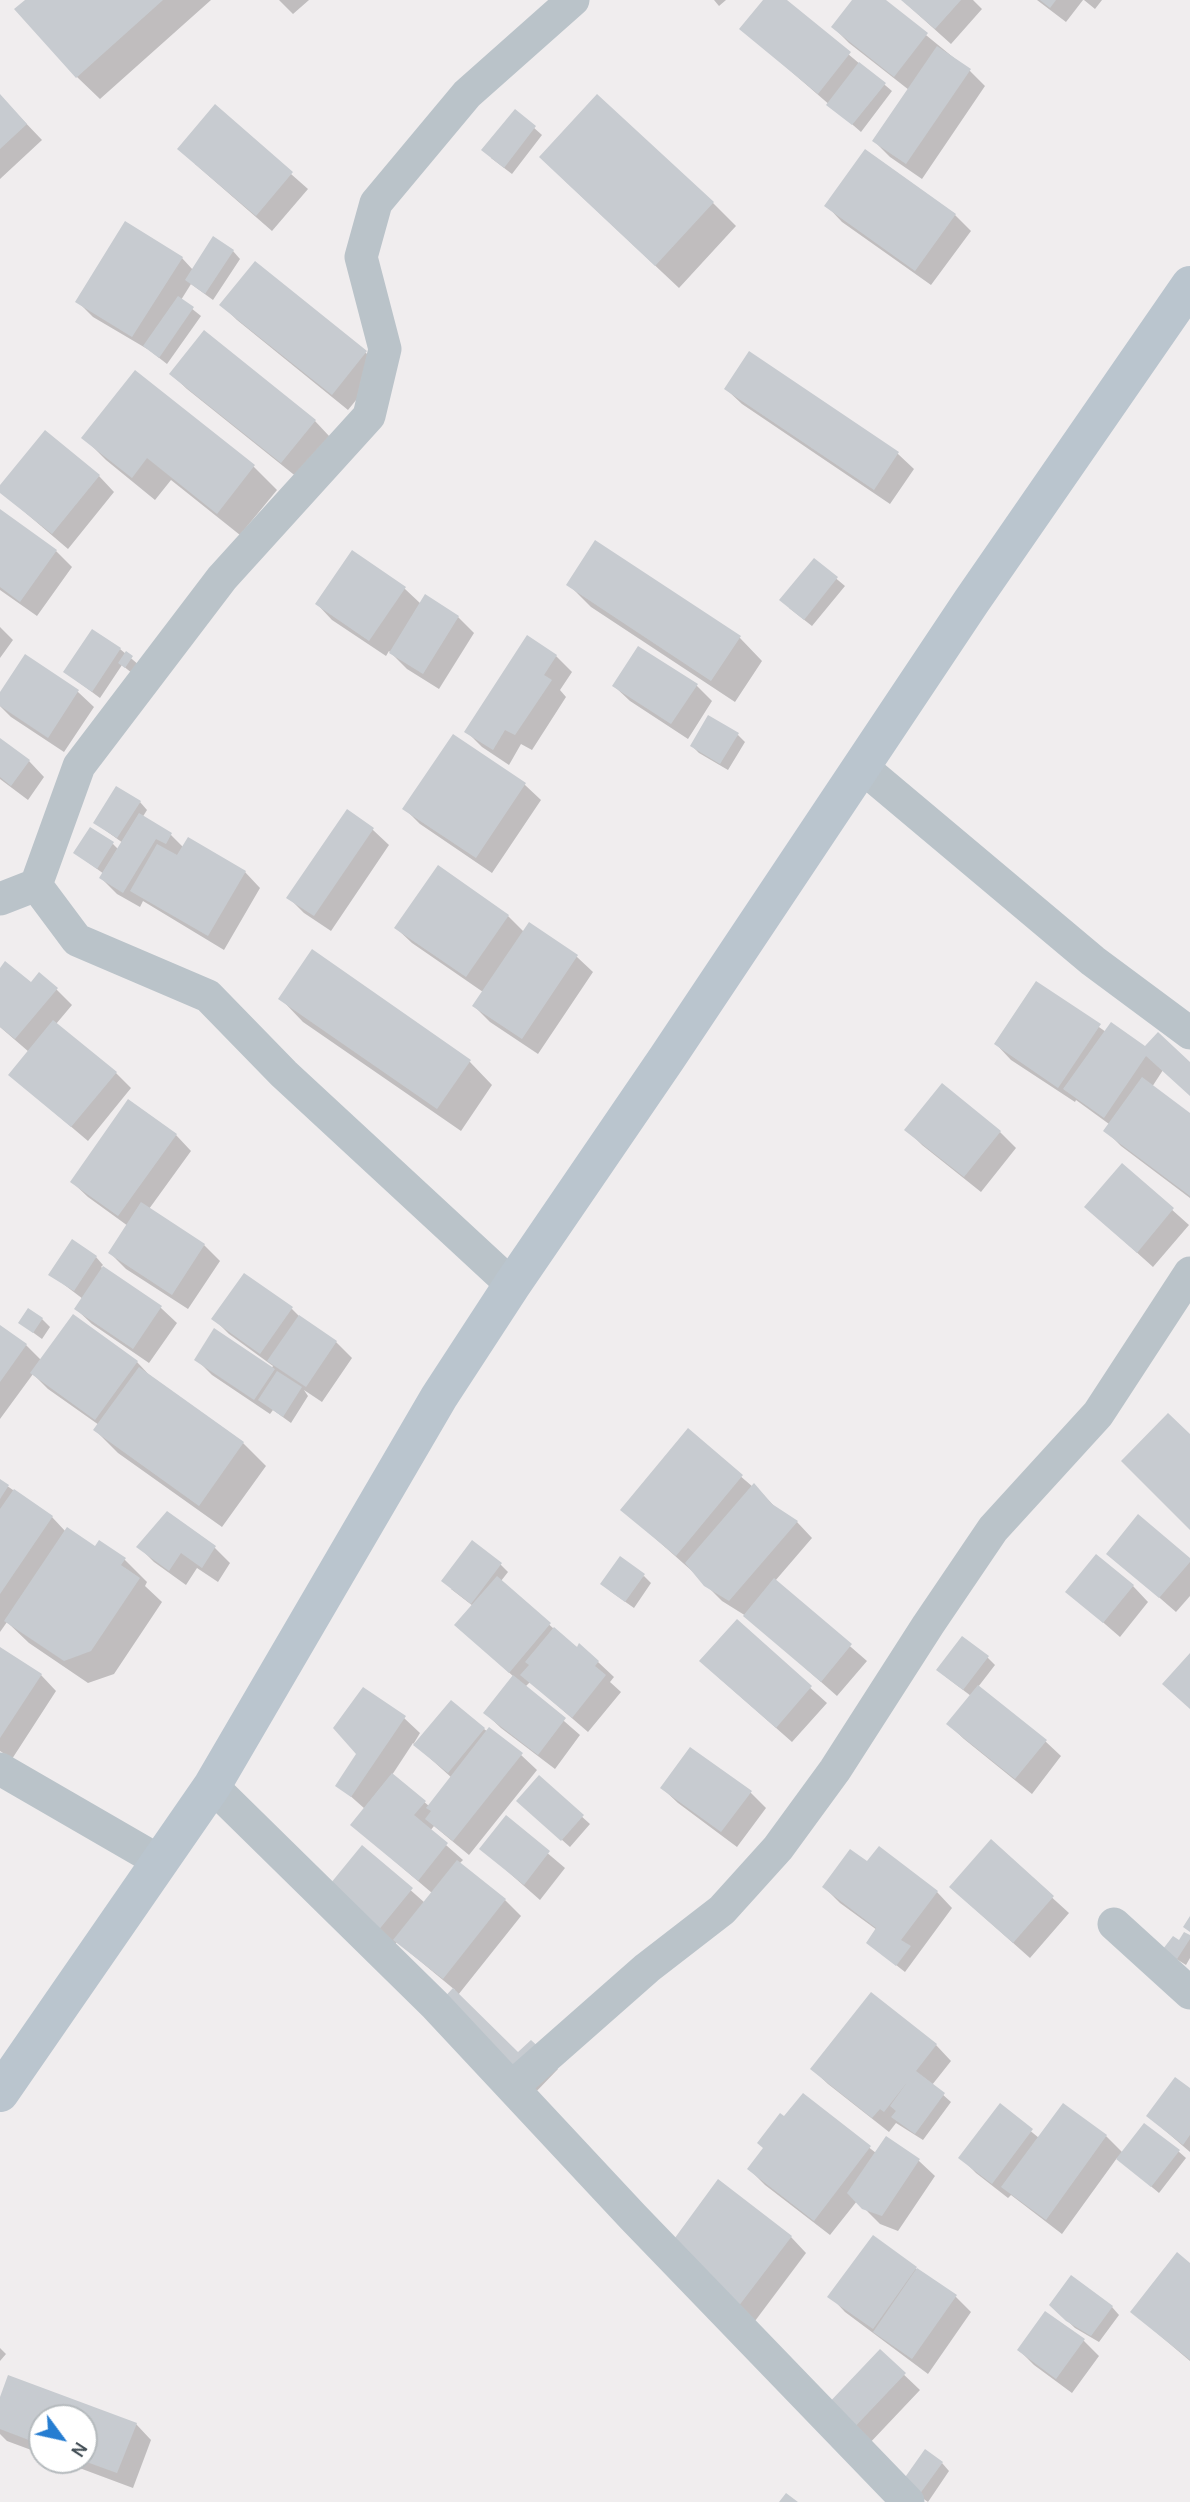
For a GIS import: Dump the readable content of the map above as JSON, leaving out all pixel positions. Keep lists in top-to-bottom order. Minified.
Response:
{"north":"bottom right"}
